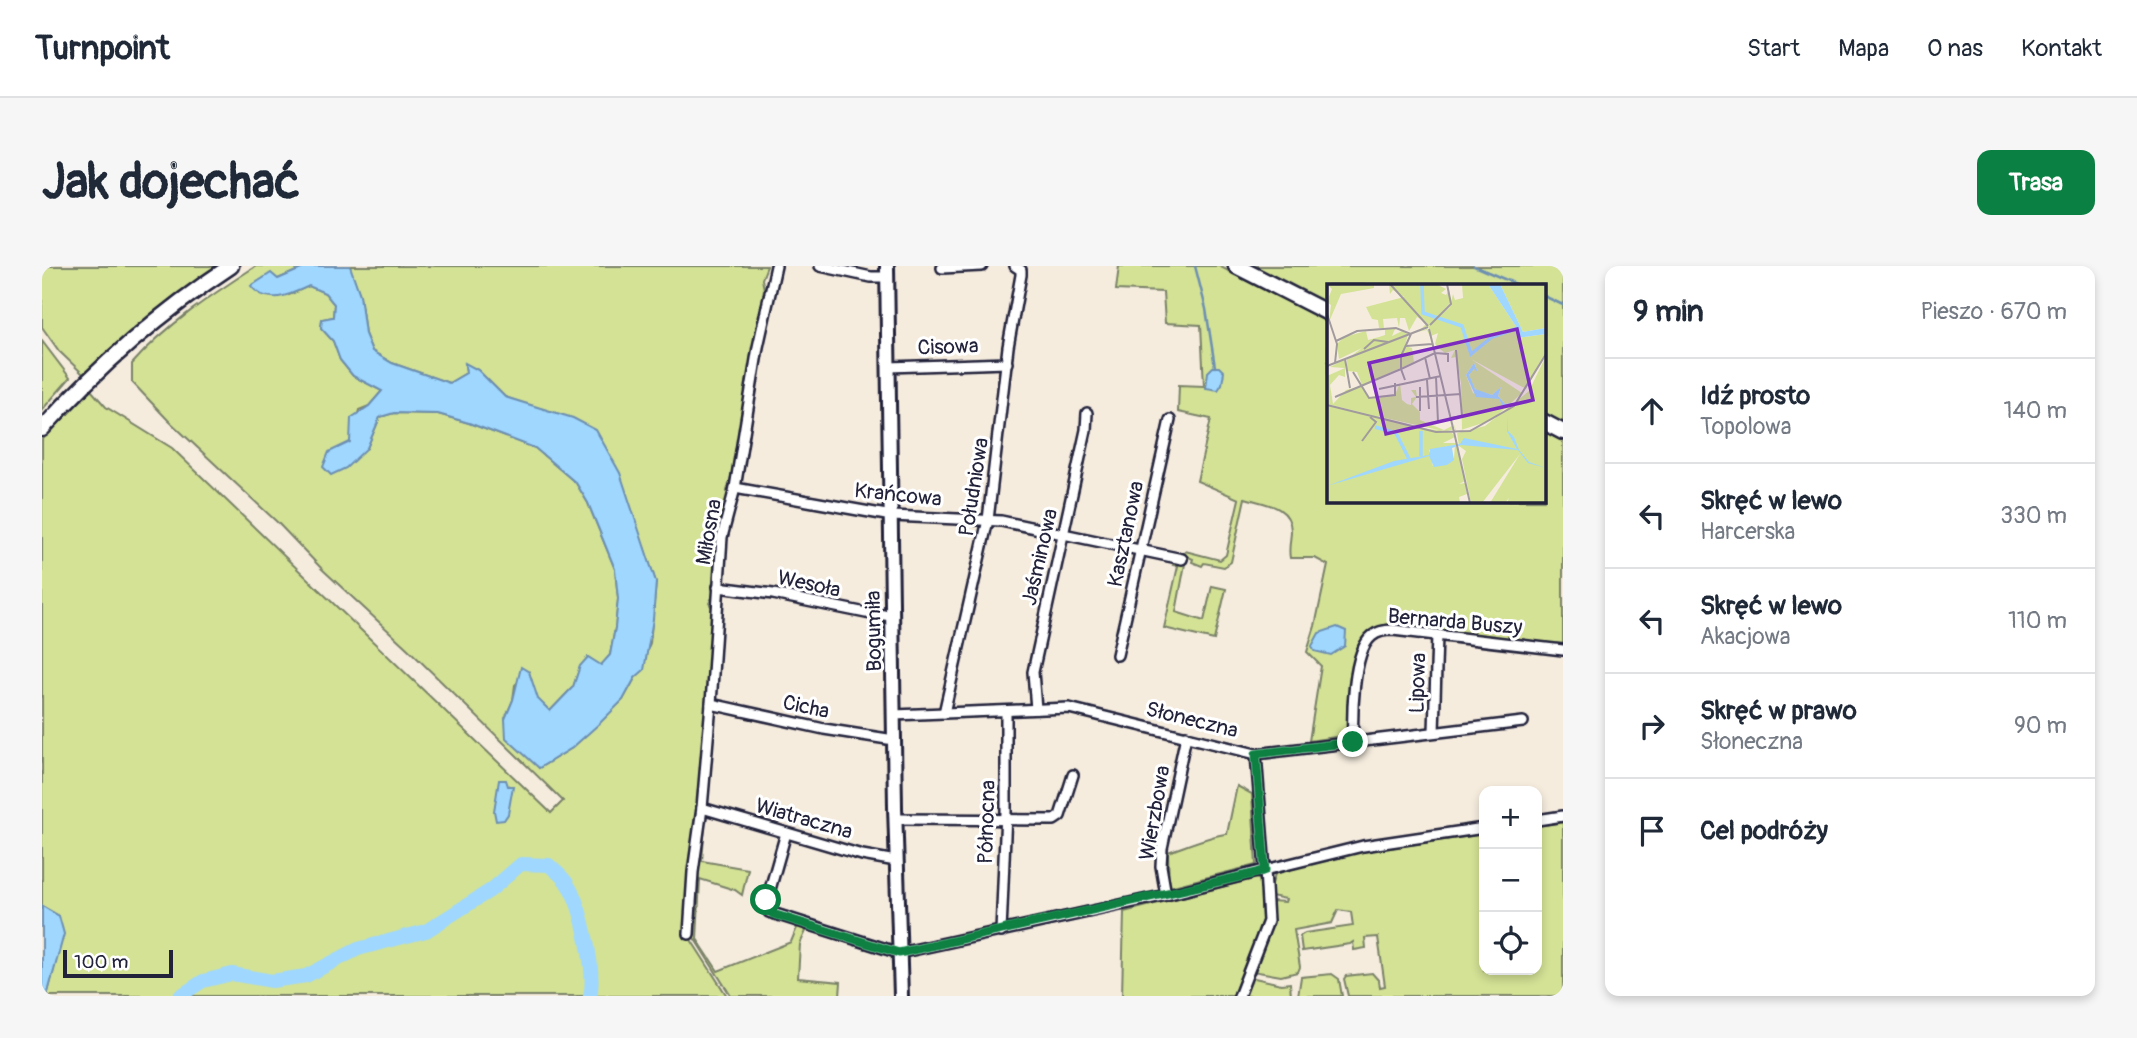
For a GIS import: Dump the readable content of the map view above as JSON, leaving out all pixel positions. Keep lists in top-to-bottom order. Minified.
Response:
{"streets":{"street":["Cisowa","Południowa","Krańcowa","Miłosna","Kasztanowa","Jaśminowa","Wesoła","Bernarda Buszy","Bogumiła","Lipowa","Cicha","Słoneczna","Wierzbowa","Wiatraczna","Północna"]},"crossings":[["Cisowa","Południowa"],["Cisowa","Bogumiła"],["Południowa","Krańcowa"],["Południowa","Słoneczna"],["Krańcowa","Miłosna"],["Krańcowa","Kasztanowa"],["Krańcowa","Jaśminowa"],["Krańcowa","Bogumiła"],["Miłosna","Wesoła"],["Miłosna","Cicha"],["Miłosna","Wiatraczna"],["Jaśminowa","Słoneczna"],["Wesoła","Bogumiła"],["Bernarda Buszy","Lipowa"],["Bernarda Buszy","Słoneczna"],["Bogumiła","Cicha"],["Bogumiła","Słoneczna"],["Bogumiła","Wiatraczna"],["Lipowa","Słoneczna"],["Słoneczna","Wierzbowa"],["Słoneczna","Północna"]],"scale_bar":"100 m","page":{"header":"Turnpoint","nav":["Start","Mapa","O nas","Kontakt"],"buttons":"Trasa","title":"Jak dojechać","heading":["9 min","Pieszo · 670 m"],"list":[["Idź prosto","Topolowa","140 m"],["Skręć w lewo","Harcerska","330 m"],["Skręć w lewo","Akacjowa","110 m"],["Skręć w prawo","Słoneczna","90 m"],"Cel podróży"],"map_buttons":["+","−"],"scale":"100 m"}}
